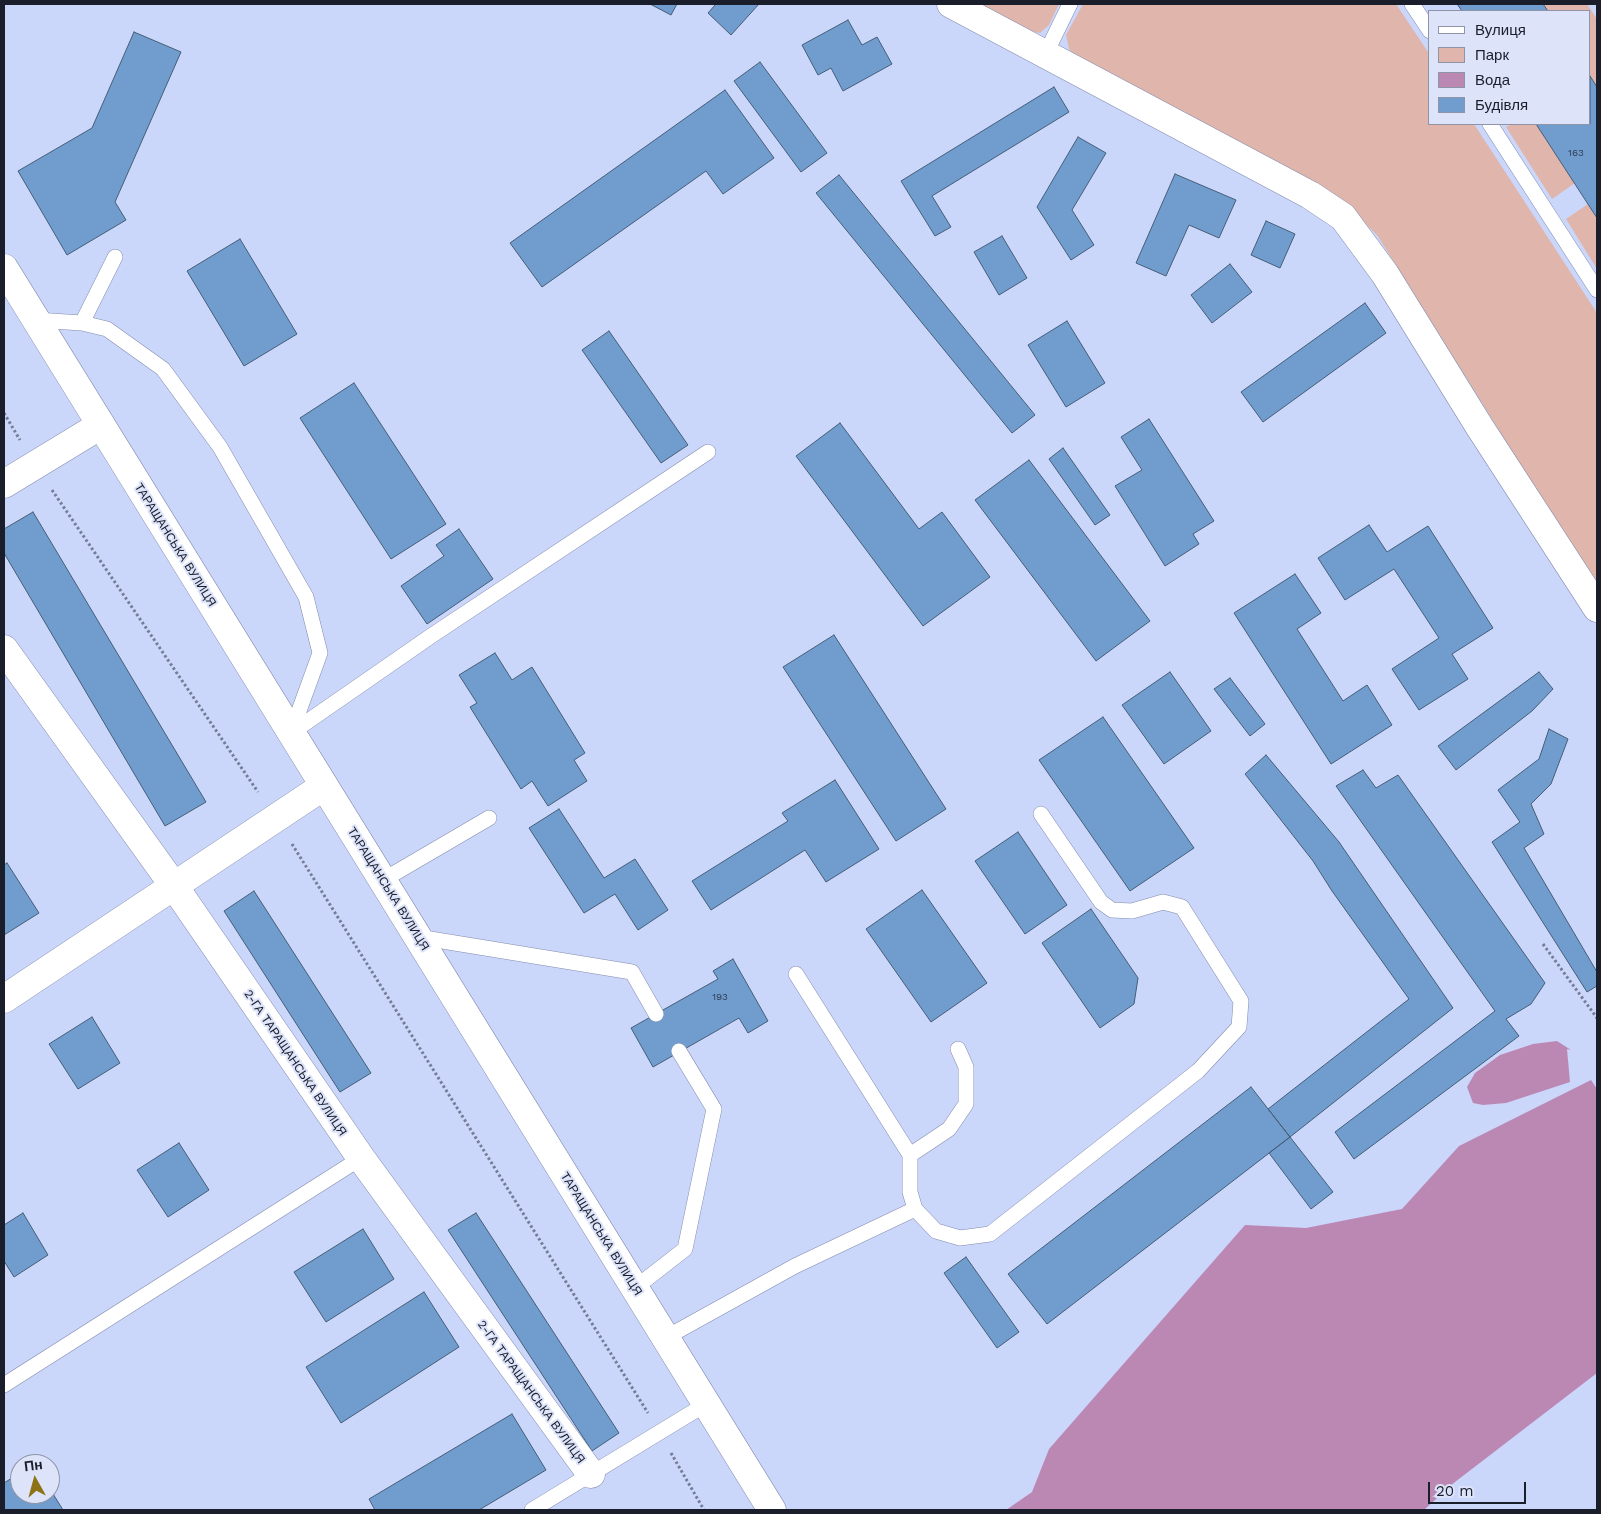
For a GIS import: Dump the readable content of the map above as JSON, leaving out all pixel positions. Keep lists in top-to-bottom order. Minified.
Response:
{"streets":{"street":["ТАРАЩАНСЬКА ВУЛИЦЯ","2-ГА ТАРАЩАНСЬКА ВУЛИЦЯ"]},"house_numbers":["163","193"],"legend":["Вулиця","Парк","Вода","Будівля"],"scale_bar":"20 m","north":"top"}
